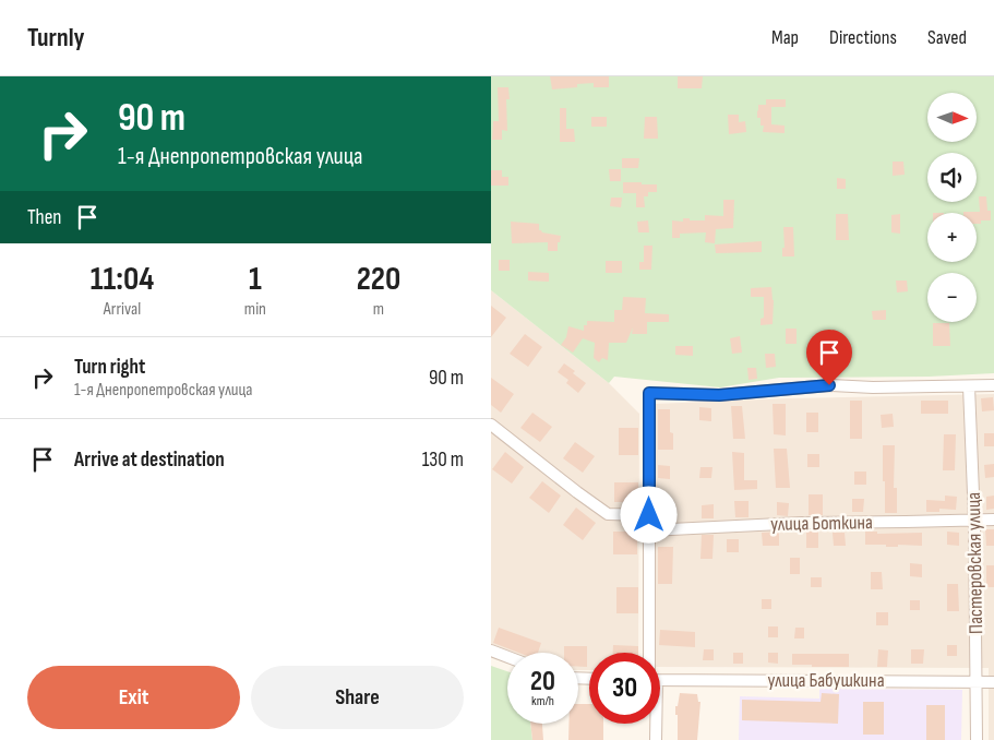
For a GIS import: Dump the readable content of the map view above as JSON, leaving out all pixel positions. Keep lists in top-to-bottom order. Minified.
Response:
{"streets":{"street":["улица Боткина","Пастеровская улица","улица Бабушкина"]},"crossings":[["улица Боткина","Пастеровская улица"],["Пастеровская улица","улица Бабушкина"]],"north":"right","page":{"header":"Turnly","nav":["Map","Directions","Saved"],"turn":["90 m","1-я Днепропетровская улица"],"map_buttons":["+","−"],"then":"Then","eta":["11:04","Arrival","1","min","220","m"],"list":[{"name":"Turn right","note":"1-я Днепропетровская улица","value":"90 m"},{"name":"Arrive at destination","value":"130 m"}],"speed":"20 km/h","limit":"30","buttons":["Exit","Share"]}}
